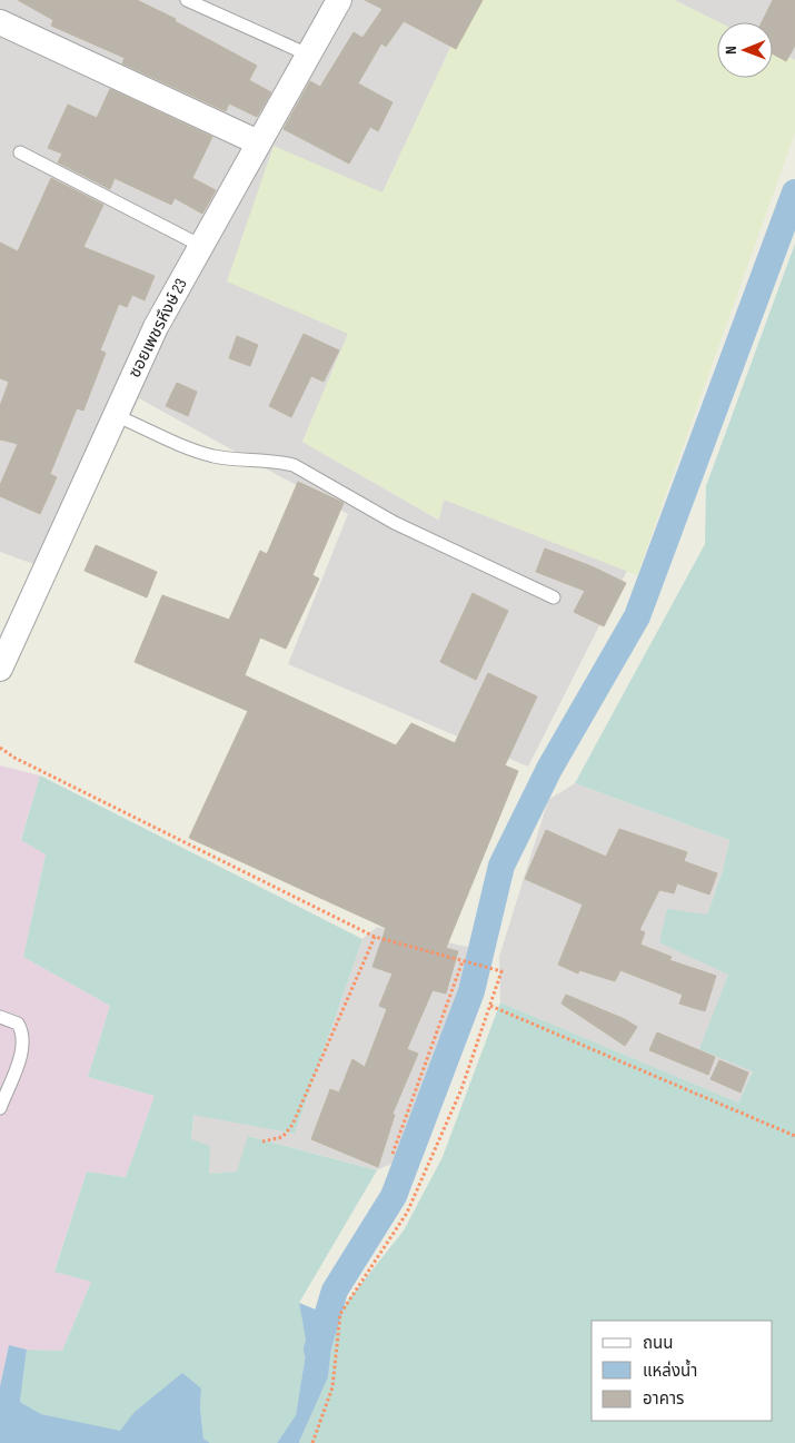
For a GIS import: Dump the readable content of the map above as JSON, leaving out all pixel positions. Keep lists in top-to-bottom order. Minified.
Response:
{"streets":{"street":["ซอยเพชรหึงษ์ 23"]},"legend":["ถนน","แหล่งน้ำ","อาคาร"],"north":"left"}
